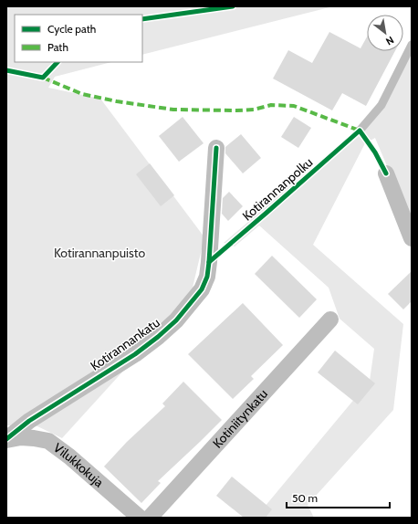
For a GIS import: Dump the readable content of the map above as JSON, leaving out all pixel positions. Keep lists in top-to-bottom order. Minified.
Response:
{"streets":{"street":["Kotirannankatu","Kotiniitynkatu","Vilukkokuja"],"cycle path":["Kotirannanpolku"]},"crossings":[["Kotirannankatu","Vilukkokuja"]],"parks":["Kotirannanpuisto"],"legend":["Cycle path","Path"],"scale_bar":"50 m","north":"bottom right"}
